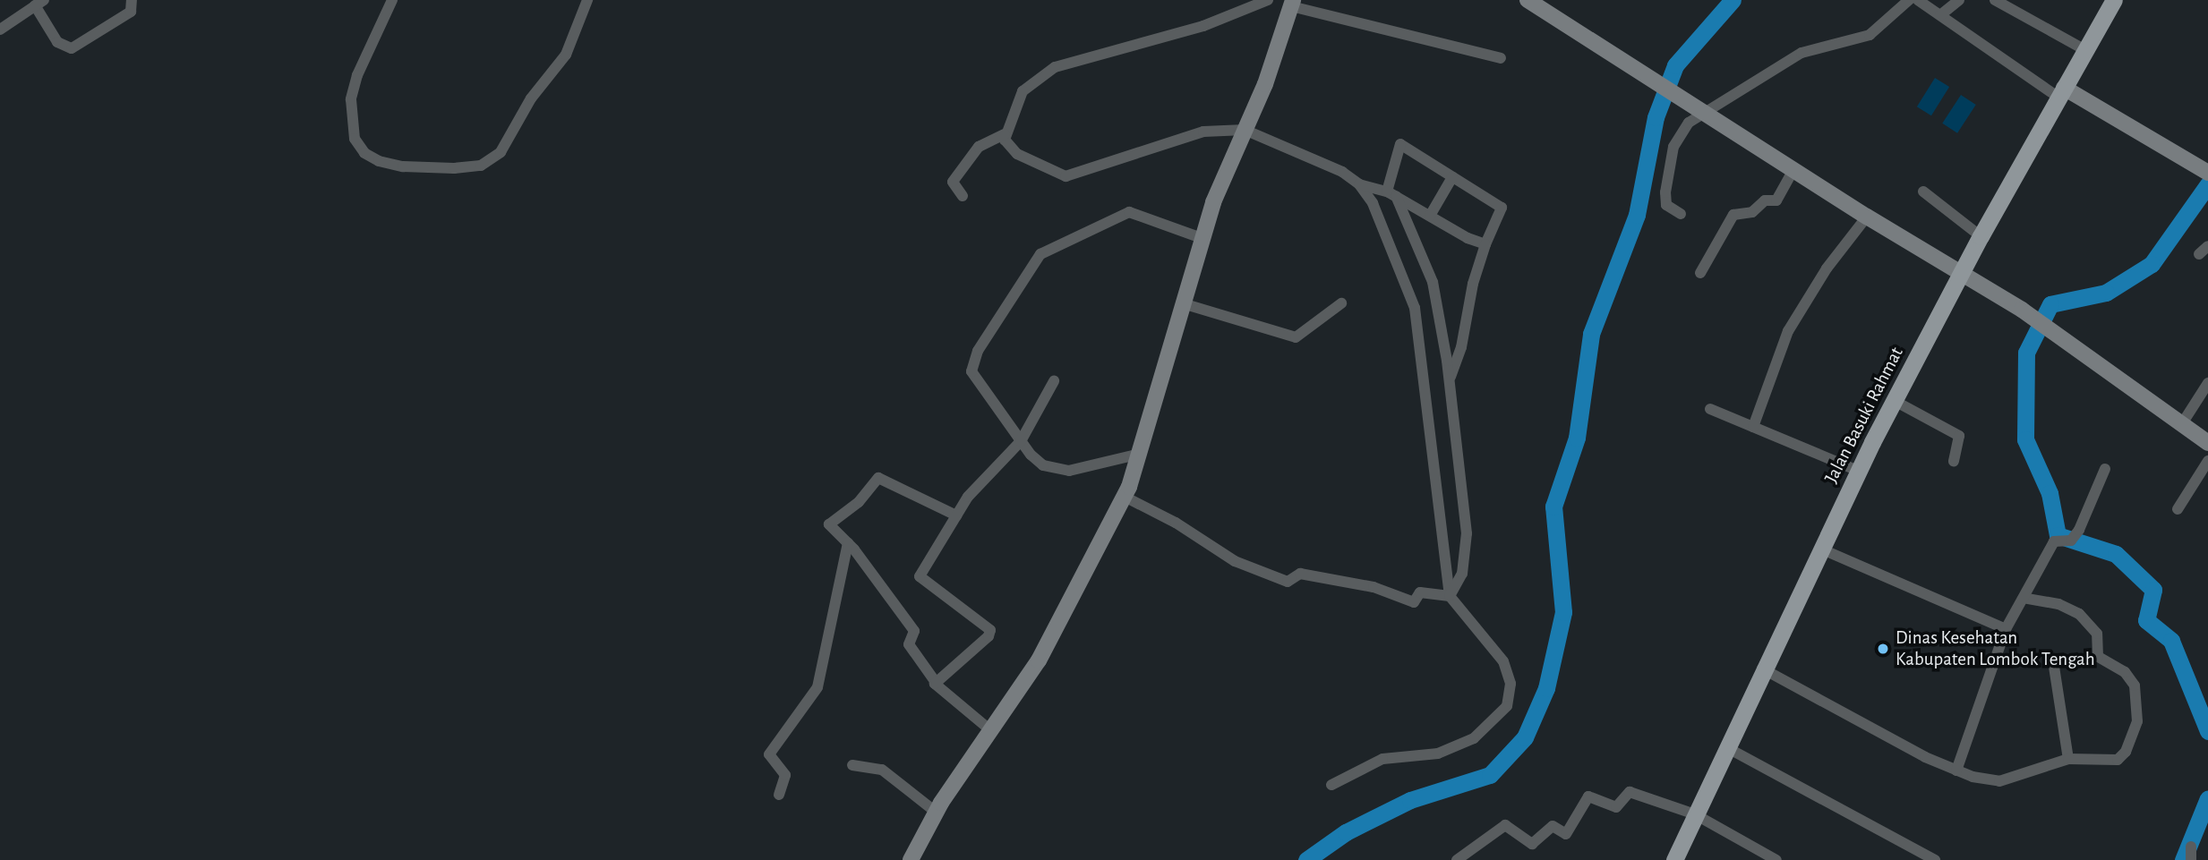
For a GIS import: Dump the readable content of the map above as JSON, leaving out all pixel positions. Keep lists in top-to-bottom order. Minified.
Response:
{"streets":{"main road":["Jalan Basuki Rahmat"]},"places":["Dinas Kesehatan Kabupaten Lombok Tengah"]}
